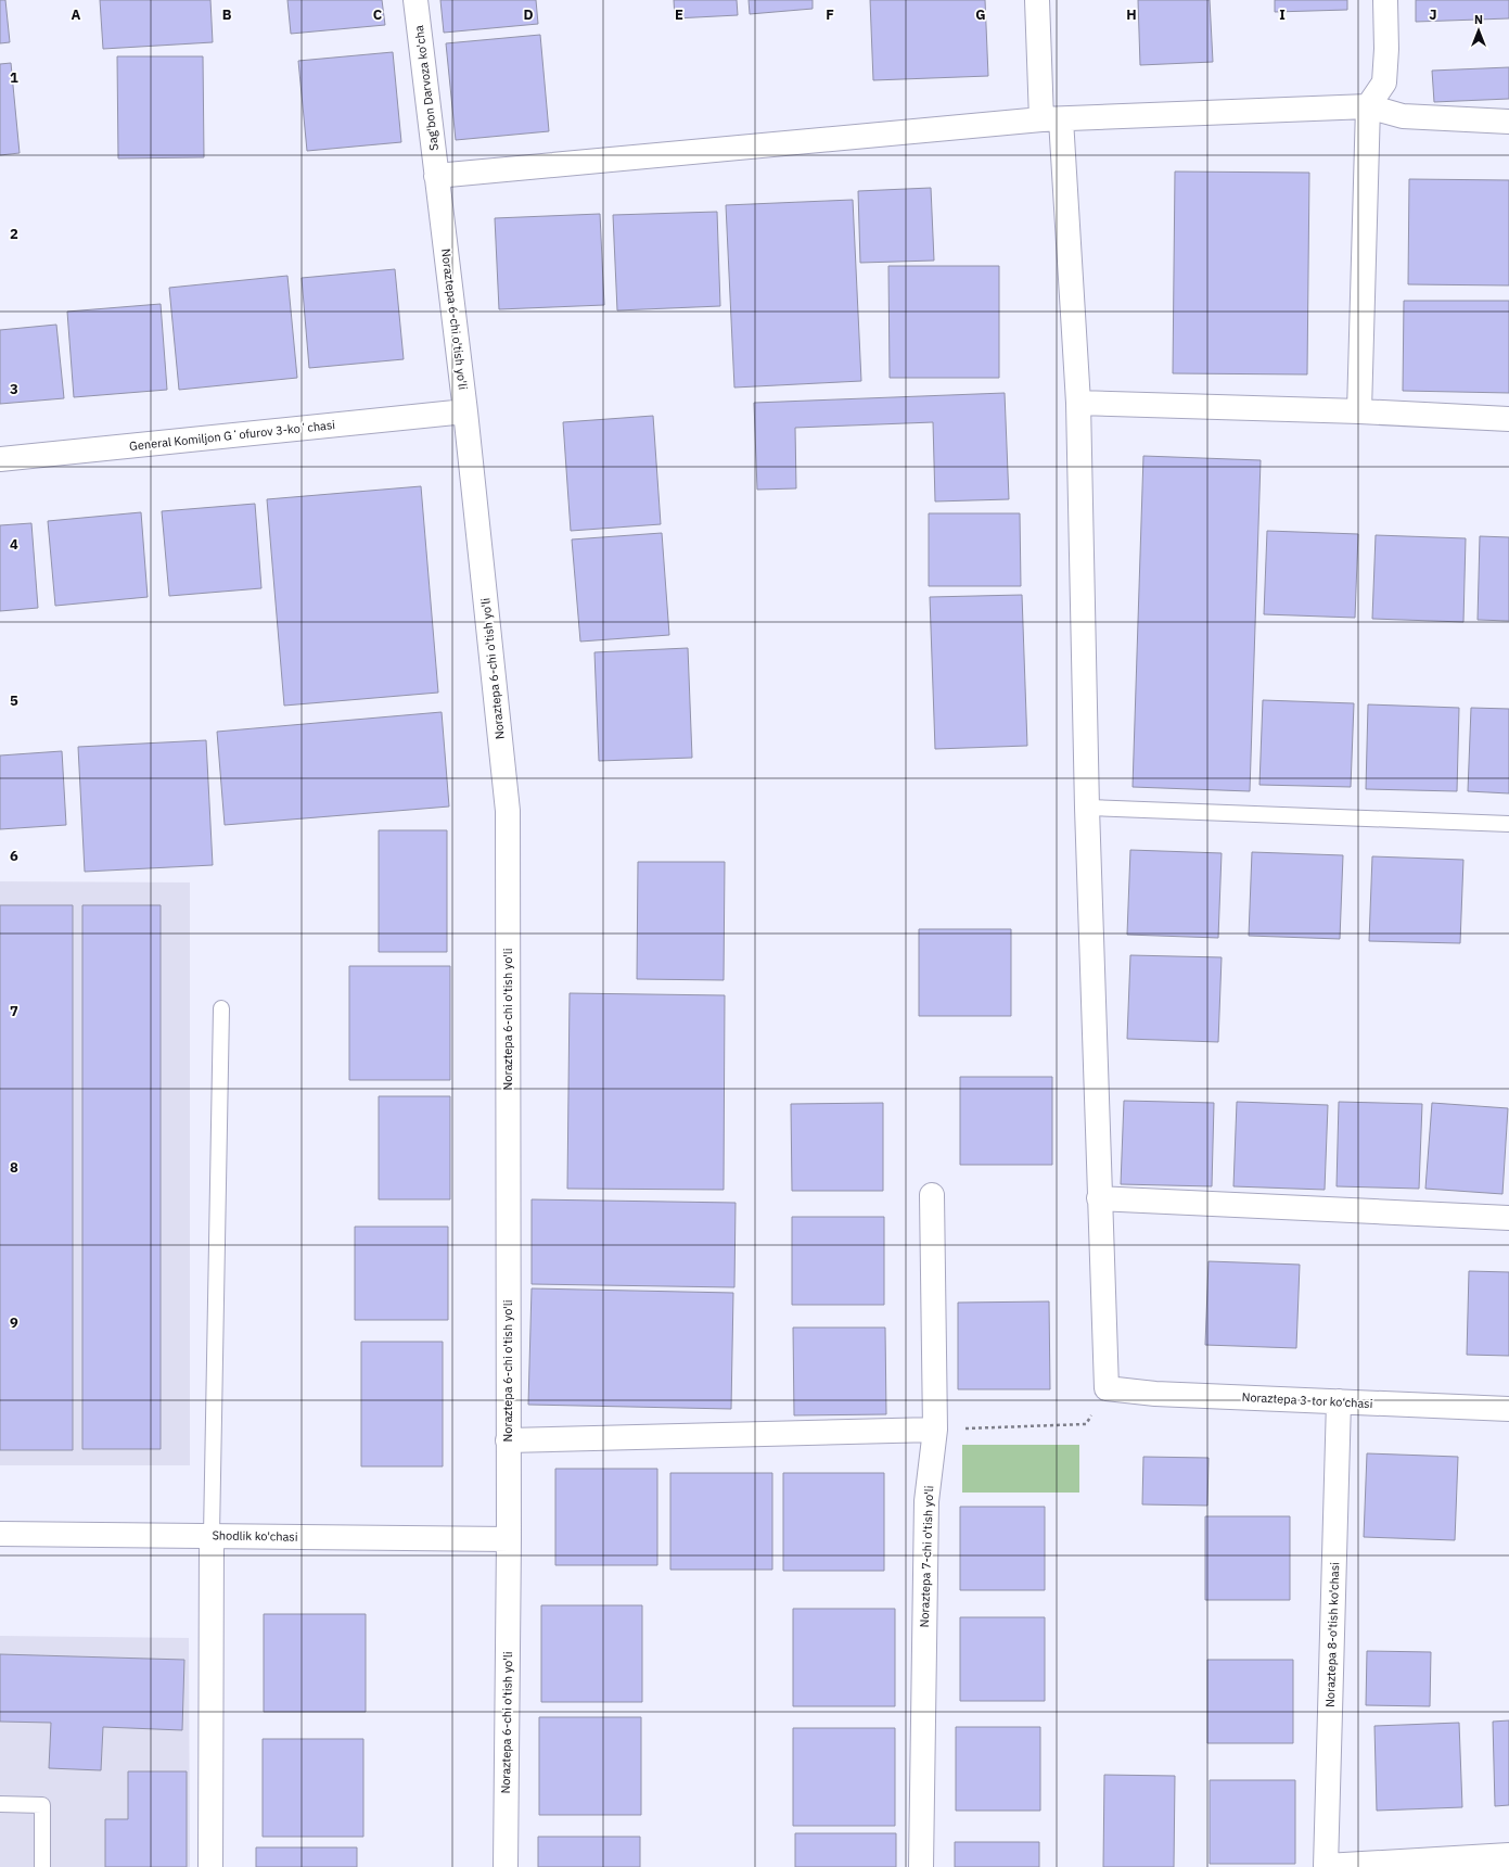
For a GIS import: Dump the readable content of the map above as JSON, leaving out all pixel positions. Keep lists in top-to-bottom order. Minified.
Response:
{"streets":{"street":["Sag'bon Darvoza ko'cha","Noraztepa 6-chi o'tish yo'li","General Komiljon Gʻofurov 3-koʻchasi","Noraztepa 3-tor ko‘chasi","Shodlik ko'chasi","Noraztepa 7-chi o'tish yo'li","Noraztepa 8-o'tish ko'chasi"]},"crossings":[["Sag'bon Darvoza ko'cha","Noraztepa 6-chi o'tish yo'li"],["Noraztepa 6-chi o'tish yo'li","General Komiljon Gʻofurov 3-koʻchasi"],["Noraztepa 6-chi o'tish yo'li","Shodlik ko'chasi"],["Noraztepa 3-tor ko‘chasi","Noraztepa 8-o'tish ko'chasi"]],"north":"top","grid":{"columns":["A","B","C","D","E","F","G","H","I","J"],"rows":["1","2","3","4","5","6","7","8","9"]}}
